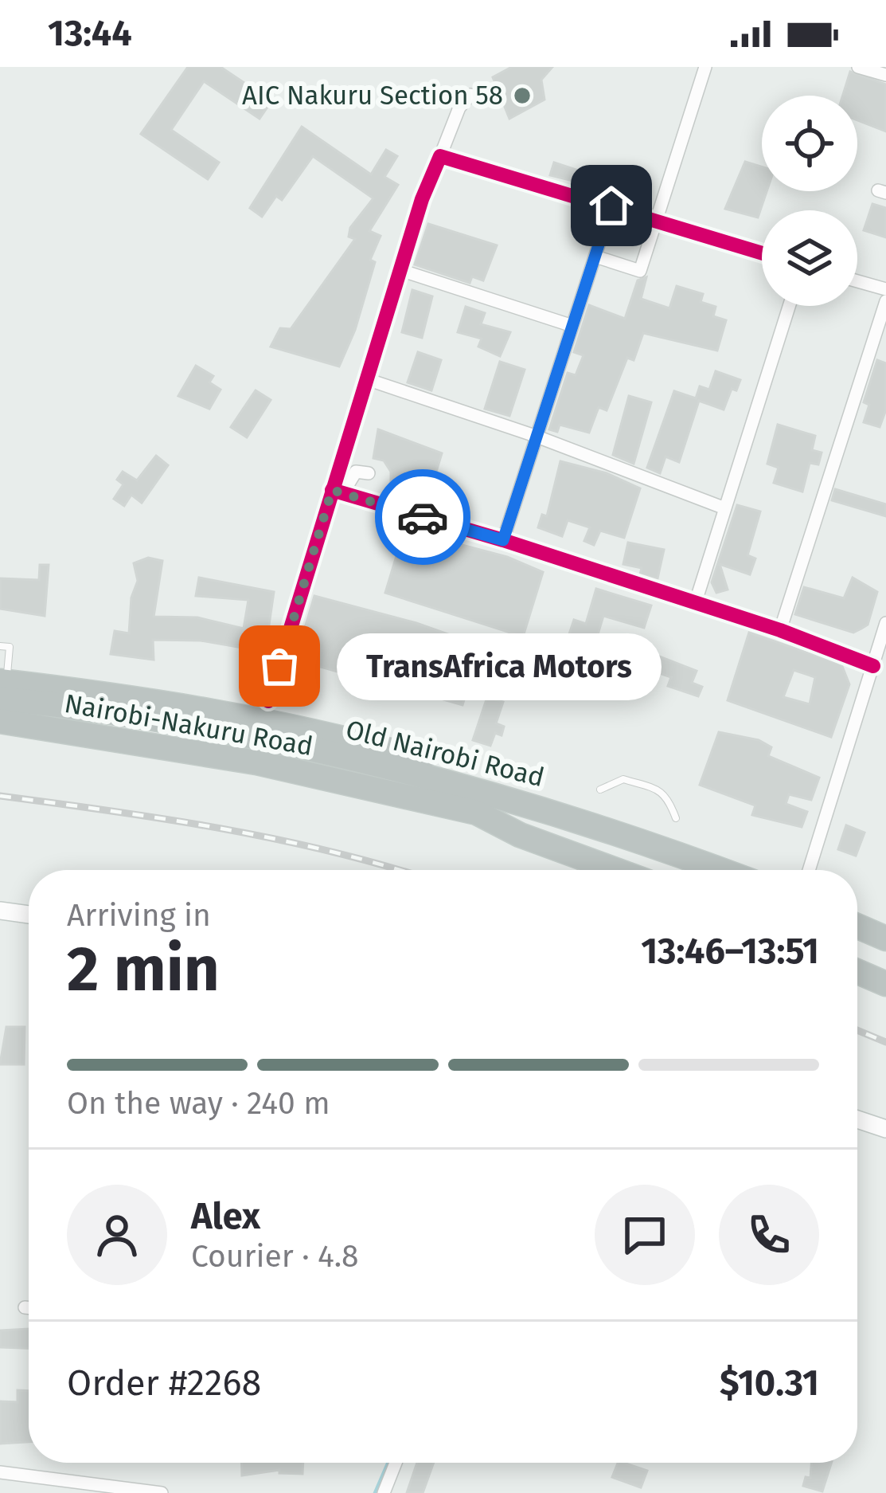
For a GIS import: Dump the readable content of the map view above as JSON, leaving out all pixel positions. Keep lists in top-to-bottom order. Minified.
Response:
{"streets":{"highway":["Nairobi-Nakuru Road","Old Nairobi Road"]},"crossings":[["Nairobi-Nakuru Road","Old Nairobi Road"]],"places":["AIC Nakuru Section 58","TransAfrica Motors"],"page":{"status":"13:44","bubble":"TransAfrica Motors","heading":["2 min","Arriving in","13:46–13:51"],"panel":["Alex","Courier · 4.8","Order #2268","$10.31"],"bar":"On the way · 240 m"}}
